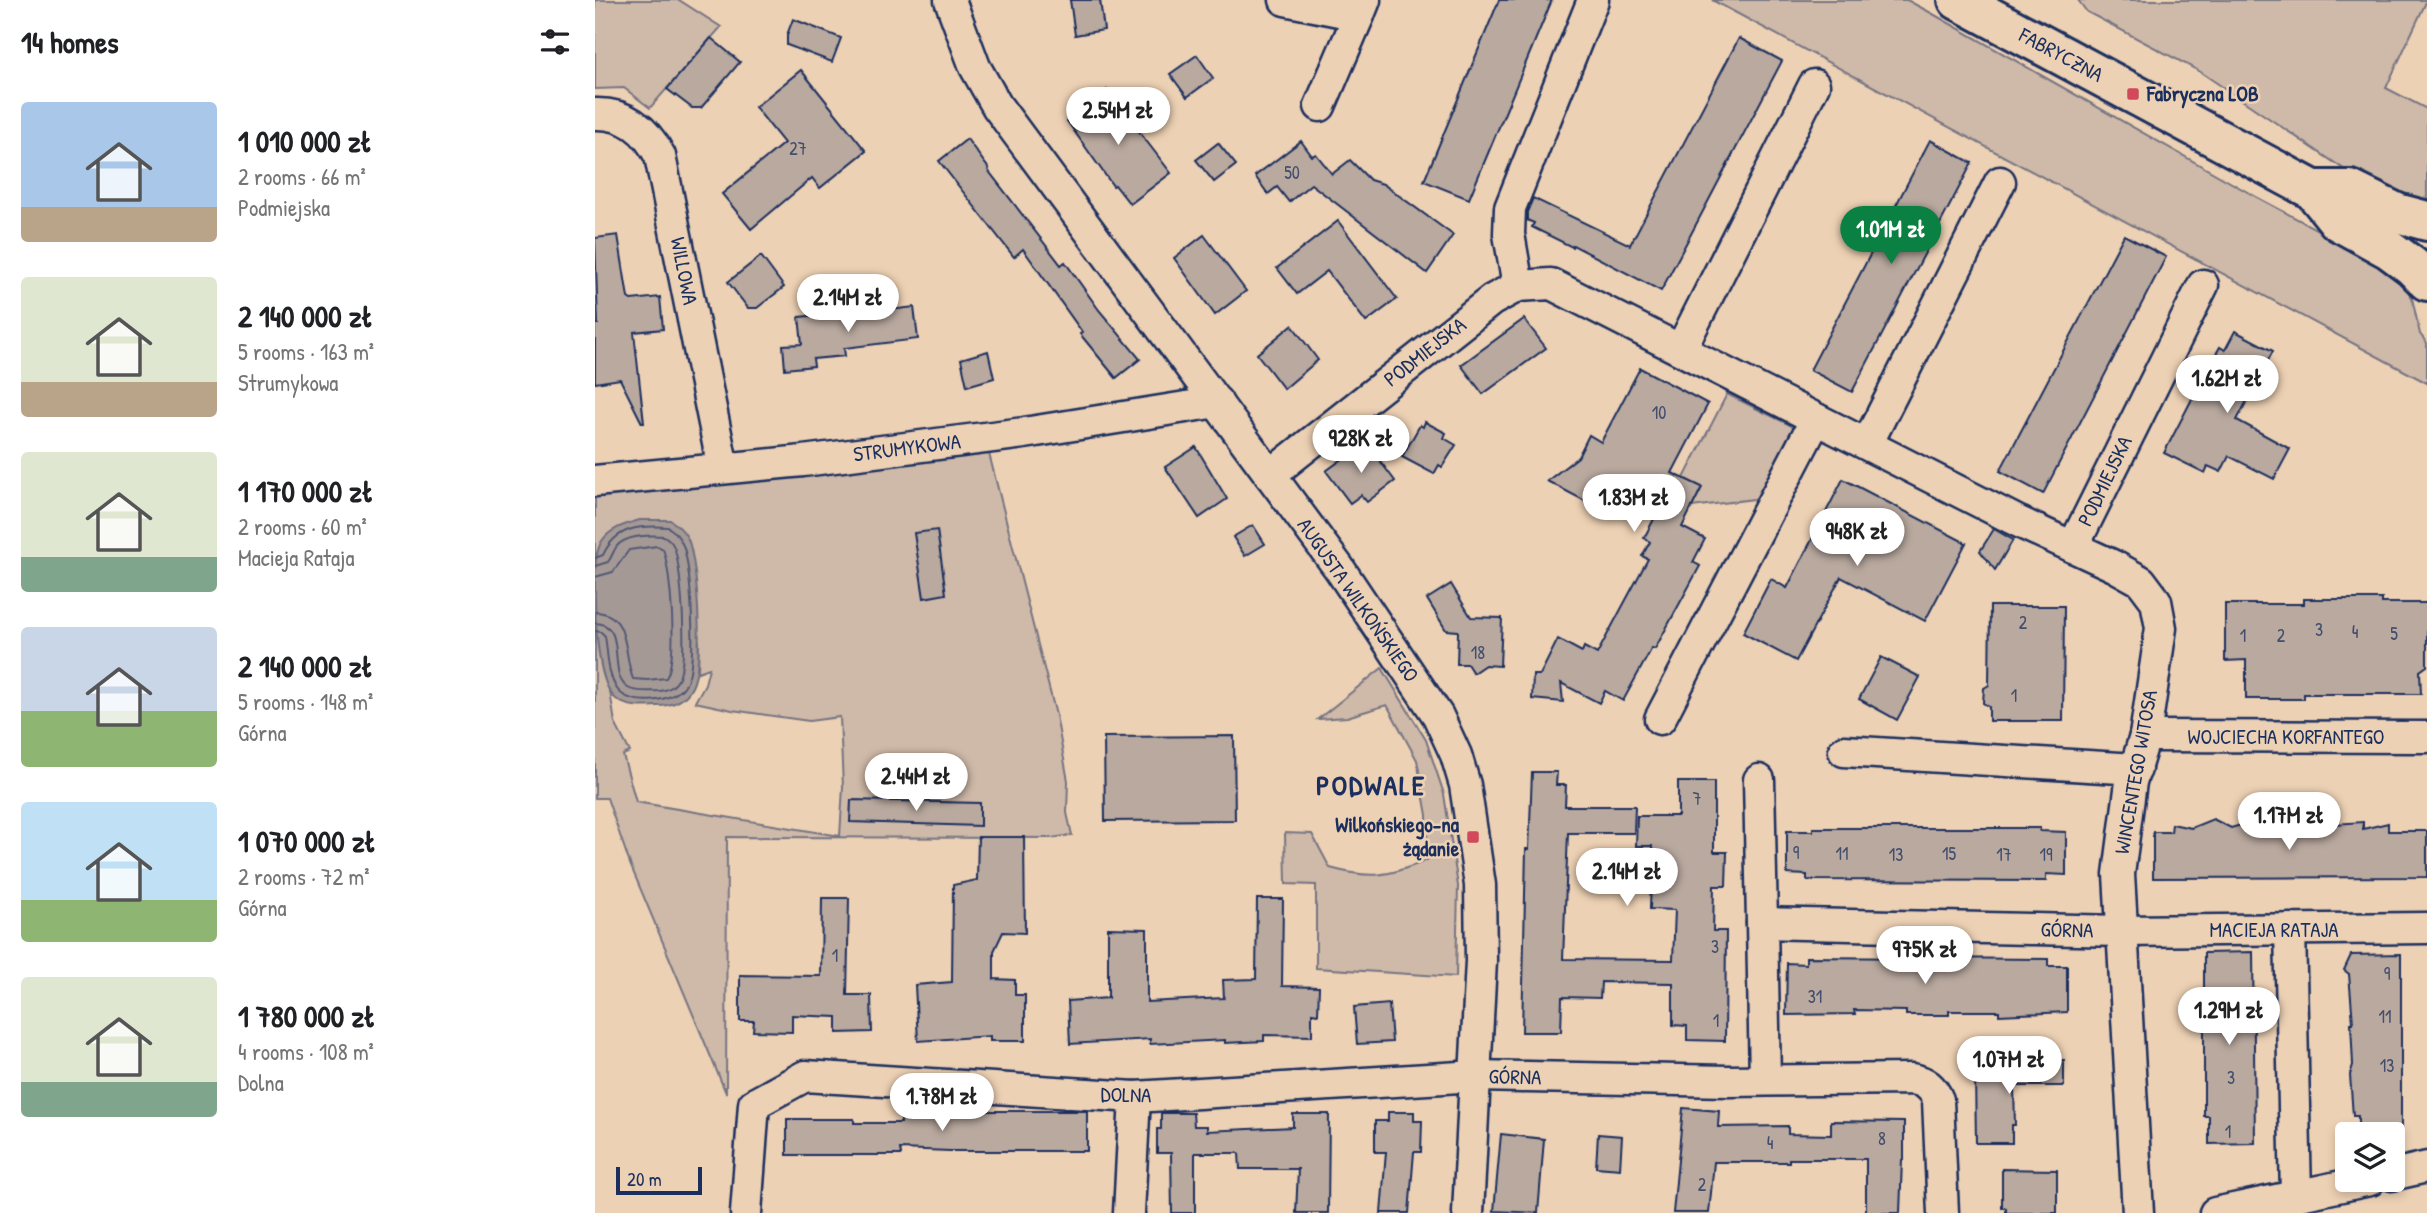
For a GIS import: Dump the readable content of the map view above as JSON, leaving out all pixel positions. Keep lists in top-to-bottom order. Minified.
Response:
{"streets":{"street":["FABRYCZNA","WILLOWA","PODMIEJSKA","STRUMYKOWA","AUGUSTA WILKOŃSKIEGO","WOJCIECHA KORFANTEGO","WINCENTEGO WITOSA","GÓRNA","MACIEJA RATAJA","DOLNA"]},"crossings":[["WILLOWA","STRUMYKOWA"],["PODMIEJSKA","AUGUSTA WILKOŃSKIEGO"],["PODMIEJSKA","WINCENTEGO WITOSA"],["STRUMYKOWA","AUGUSTA WILKOŃSKIEGO"],["AUGUSTA WILKOŃSKIEGO","GÓRNA"],["AUGUSTA WILKOŃSKIEGO","DOLNA"],["WOJCIECHA KORFANTEGO","WINCENTEGO WITOSA"],["WINCENTEGO WITOSA","GÓRNA"],["WINCENTEGO WITOSA","MACIEJA RATAJA"],["GÓRNA","MACIEJA RATAJA"],["GÓRNA","DOLNA"]],"districts":["PODWALE"],"places":{"transit":["Fabryczna LOB","Wilkońskiego-na żądanie"]},"house_numbers":["27","50","10","2","3","4","5","1","2","18","1","7","9","11","15","13","17","19","3","1","9","31","11","1","13","3","1","8","4","2"],"scale_bar":"20 m","page":{"heading":"14 homes","list":[{"name":"1 010 000 zł","note":"2 rooms · 66 m² · Podmiejska"},{"name":"2 140 000 zł","note":"5 rooms · 163 m² · Strumykowa"},{"name":"1 170 000 zł","note":"2 rooms · 60 m² · Macieja Rataja"},{"name":"2 140 000 zł","note":"5 rooms · 148 m² · Górna"},{"name":"1 070 000 zł","note":"2 rooms · 72 m² · Górna"},{"name":"1 780 000 zł","note":"4 rooms · 108 m² · Dolna"}],"price":["2.54M zł","1.01M zł","2.14M zł","1.62M zł","928K zł","1.83M zł","948K zł","2.44M zł","1.17M zł","2.14M zł","975K zł","1.29M zł","1.07M zł","1.78M zł"],"scale":"20 m"}}
